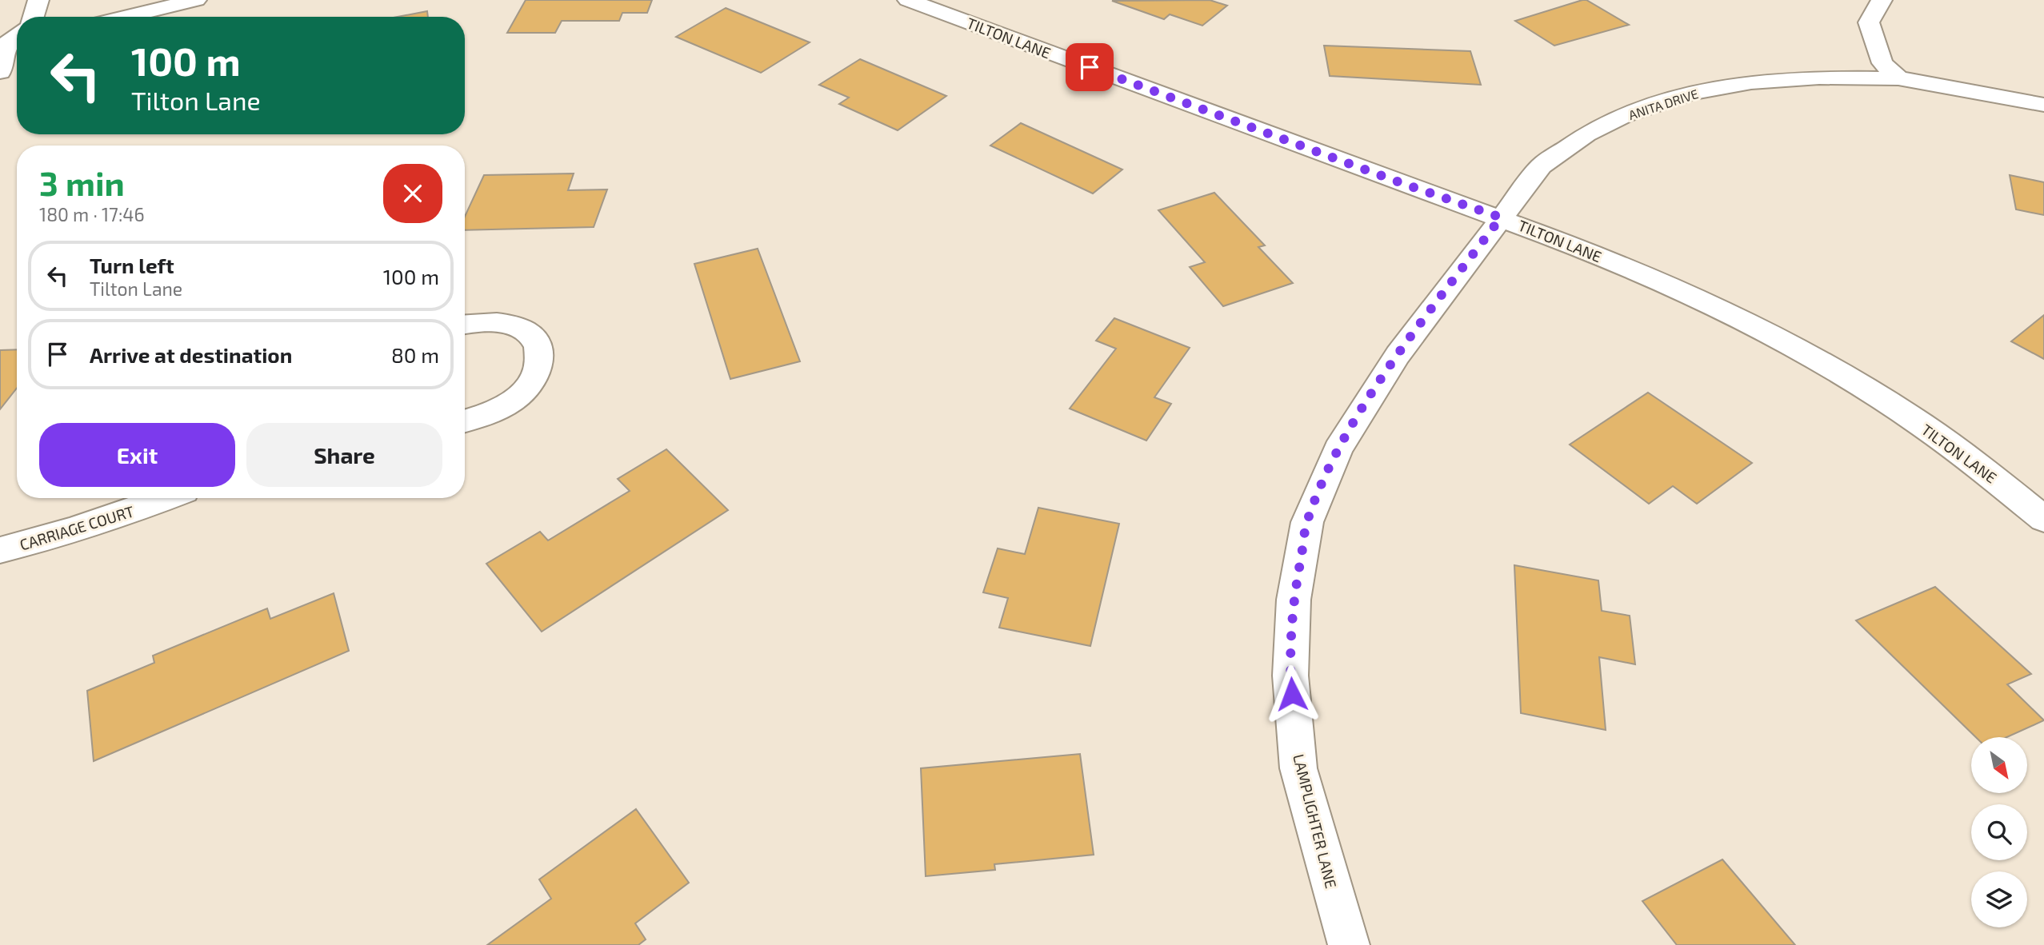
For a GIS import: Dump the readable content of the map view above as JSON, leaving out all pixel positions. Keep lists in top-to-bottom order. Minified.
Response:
{"streets":{"street":["TILTON LANE","ANITA DRIVE","CARRIAGE COURT","LAMPLIGHTER LANE"]},"crossings":[["TILTON LANE","ANITA DRIVE"],["TILTON LANE","LAMPLIGHTER LANE"],["ANITA DRIVE","LAMPLIGHTER LANE"]],"north":"bottom right","page":{"turn":["100 m","Tilton Lane"],"heading":["3 min","180 m · 17:46"],"list":[{"name":"Turn left","note":"Tilton Lane","value":"100 m"},{"name":"Arrive at destination","value":"80 m"}],"buttons":["Exit","Share"]}}
